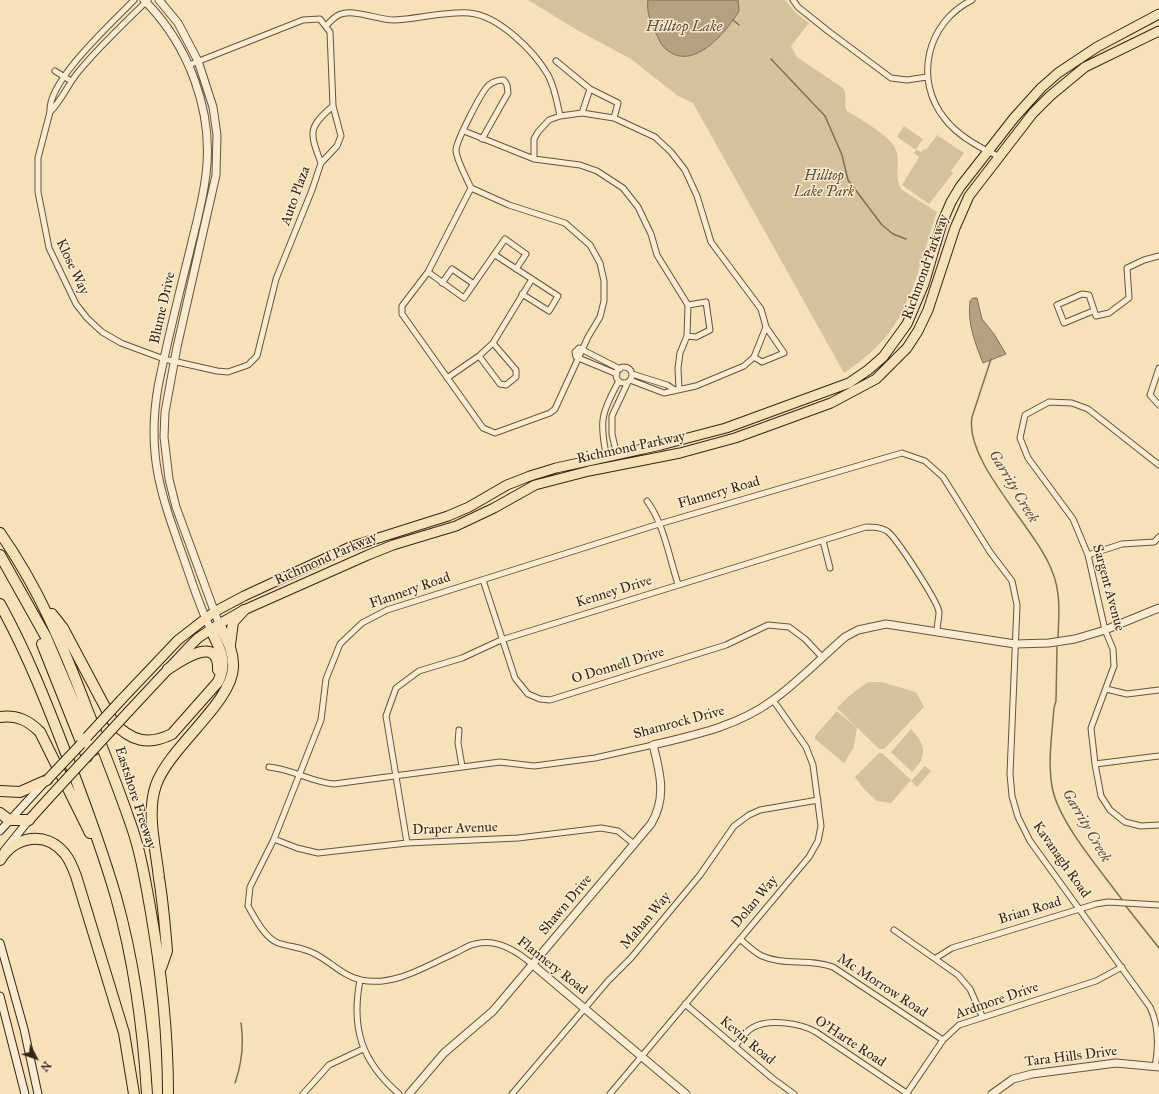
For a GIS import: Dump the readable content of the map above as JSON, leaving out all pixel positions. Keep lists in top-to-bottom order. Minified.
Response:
{"streets":{"highway":["Richmond Parkway","Eastshore Freeway"],"street":["Auto Plaza","Klose Way","Blume Drive","Flannery Road","Sargent Avenue","Kenney Drive","O Donnell Drive","Shamrock Drive","Draper Avenue","Kavanagh Road","Dolan Way","Shawn Drive","Brian Road","Mahan Way","Mc Morrow Road","Ardmore Drive","Kevin Road","O'Harte Road","Tara Hills Drive"]},"crossings":[["Auto Plaza","Klose Way"],["Auto Plaza","Blume Drive"],["Klose Way","Blume Drive"],["Richmond Parkway","Blume Drive"],["Flannery Road","O Donnell Drive"],["Flannery Road","Shamrock Drive"],["Flannery Road","Draper Avenue"],["Flannery Road","Kavanagh Road"],["Flannery Road","Dolan Way"],["Flannery Road","Shawn Drive"],["Flannery Road","Mahan Way"],["Sargent Avenue","Shamrock Drive"],["Kenney Drive","O Donnell Drive"],["Kenney Drive","Shamrock Drive"],["Kenney Drive","Draper Avenue"],["O Donnell Drive","Shamrock Drive"],["Shamrock Drive","Kavanagh Road"],["Shamrock Drive","Dolan Way"],["Shamrock Drive","Shawn Drive"],["Draper Avenue","Shawn Drive"],["Kavanagh Road","Brian Road"],["Kavanagh Road","Ardmore Drive"],["Kavanagh Road","Tara Hills Drive"],["Dolan Way","Mahan Way"],["Dolan Way","Mc Morrow Road"],["Dolan Way","Kevin Road"],["Mc Morrow Road","Ardmore Drive"],["Ardmore Drive","O'Harte Road"],["Kevin Road","O'Harte Road"]],"water":["Hilltop Lake","Garrity Creek"],"parks":["Hilltop Lake Park"],"north":"bottom right"}
